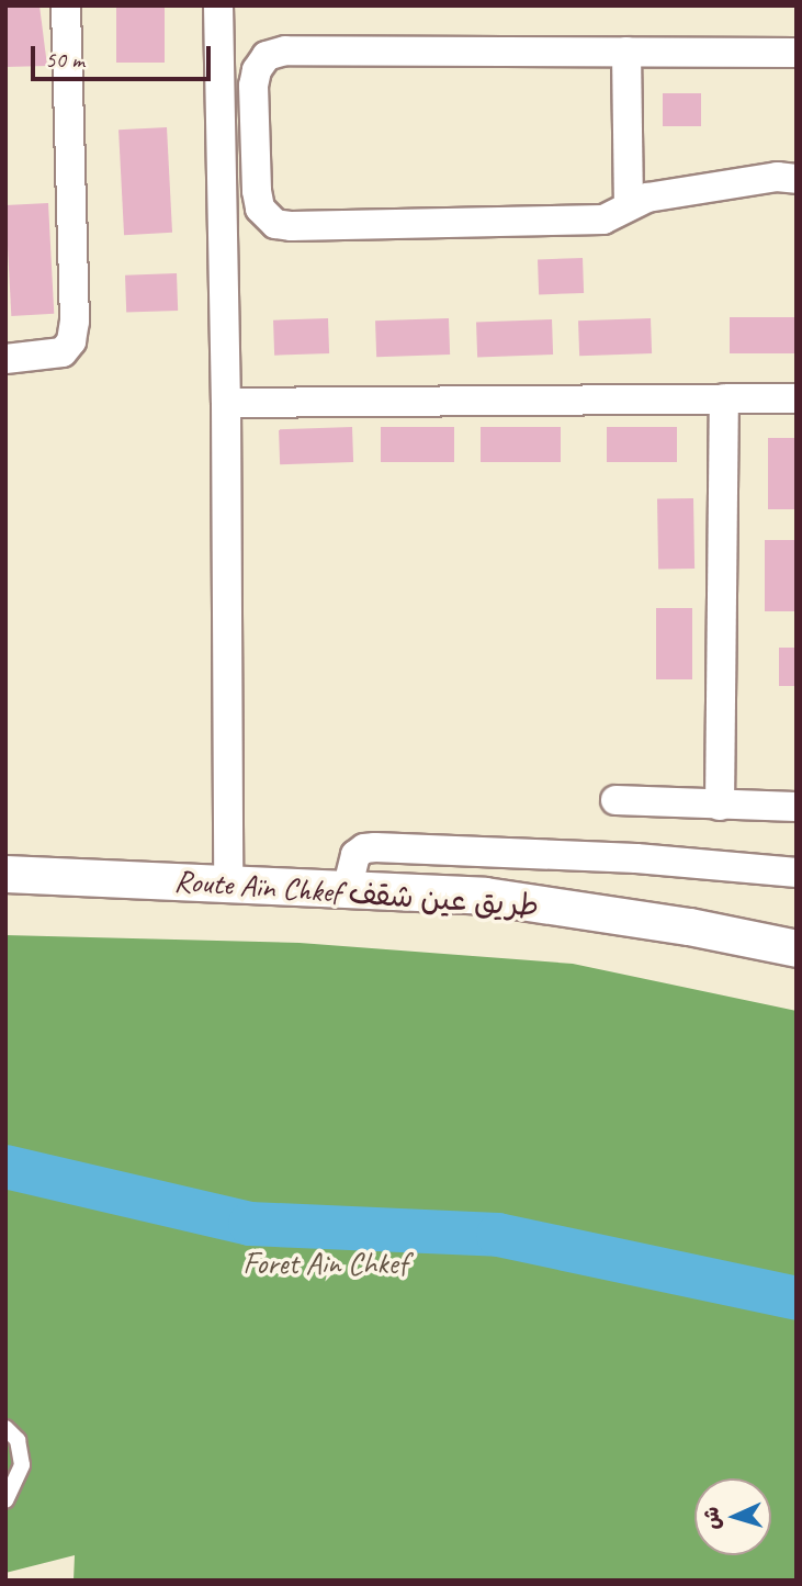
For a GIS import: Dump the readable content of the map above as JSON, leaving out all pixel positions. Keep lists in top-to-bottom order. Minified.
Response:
{"streets":{"street":["Route Aïn Chkef طريق عين شقف"]},"parks":["Foret Ain Chkef"],"scale_bar":"50 m","north":"left"}
